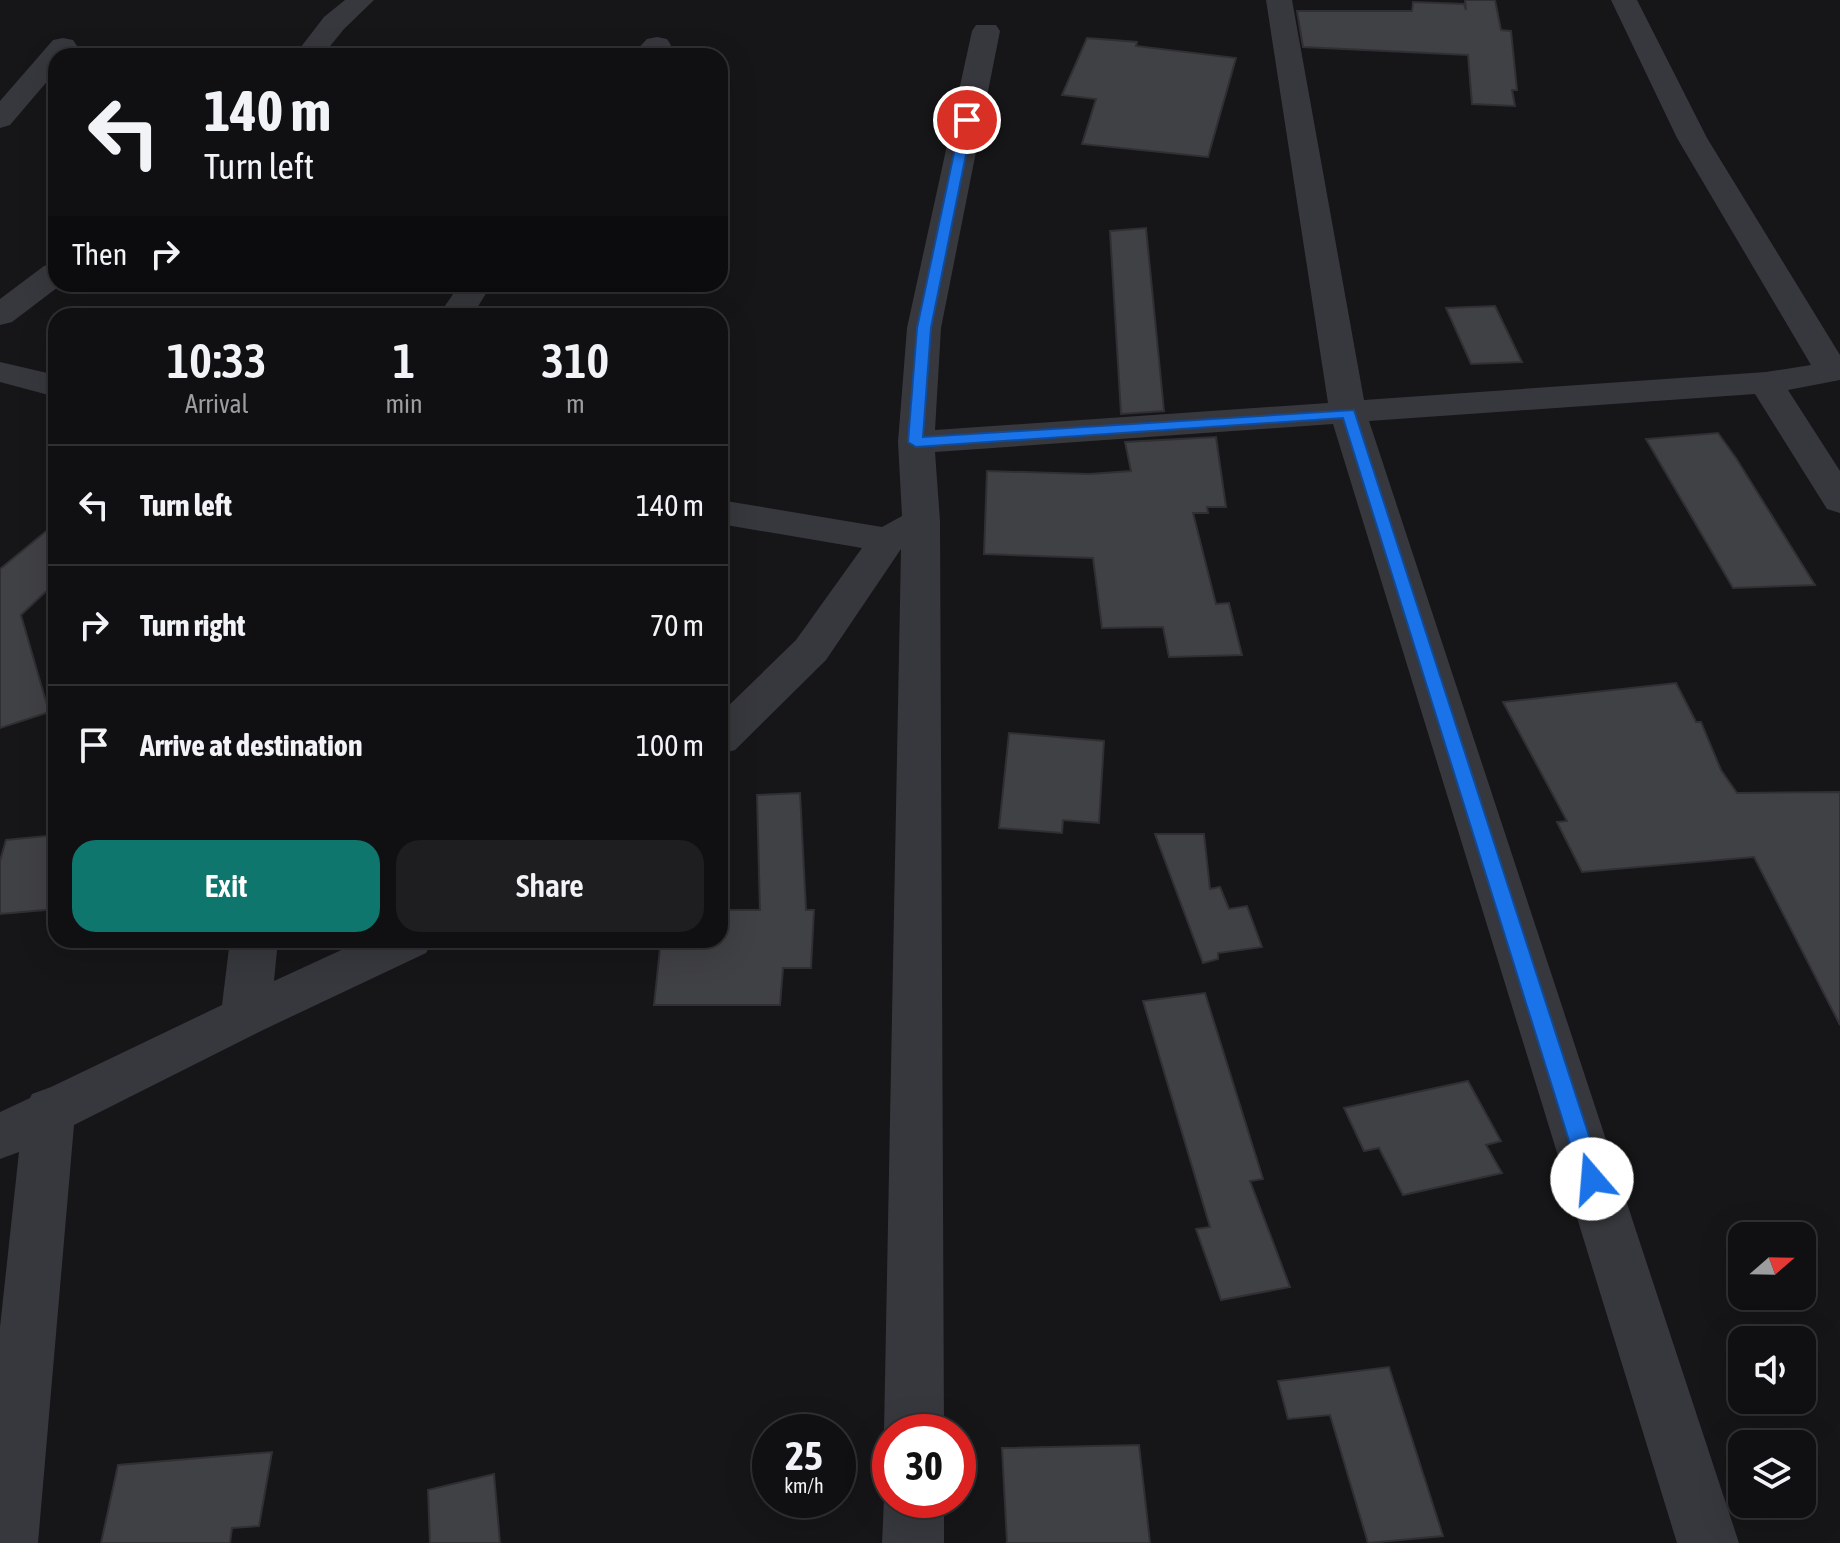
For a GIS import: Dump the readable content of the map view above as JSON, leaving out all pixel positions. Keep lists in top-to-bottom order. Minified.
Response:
{"north":"right","page":{"turn":["140 m","Turn left"],"then":"Then","eta":["10:33","Arrival","1","min","310","m"],"list":[{"name":"Turn left","value":"140 m"},{"name":"Turn right","value":"70 m"},{"name":"Arrive at destination","value":"100 m"}],"buttons":["Exit","Share"],"speed":"25 km/h","limit":"30"}}
